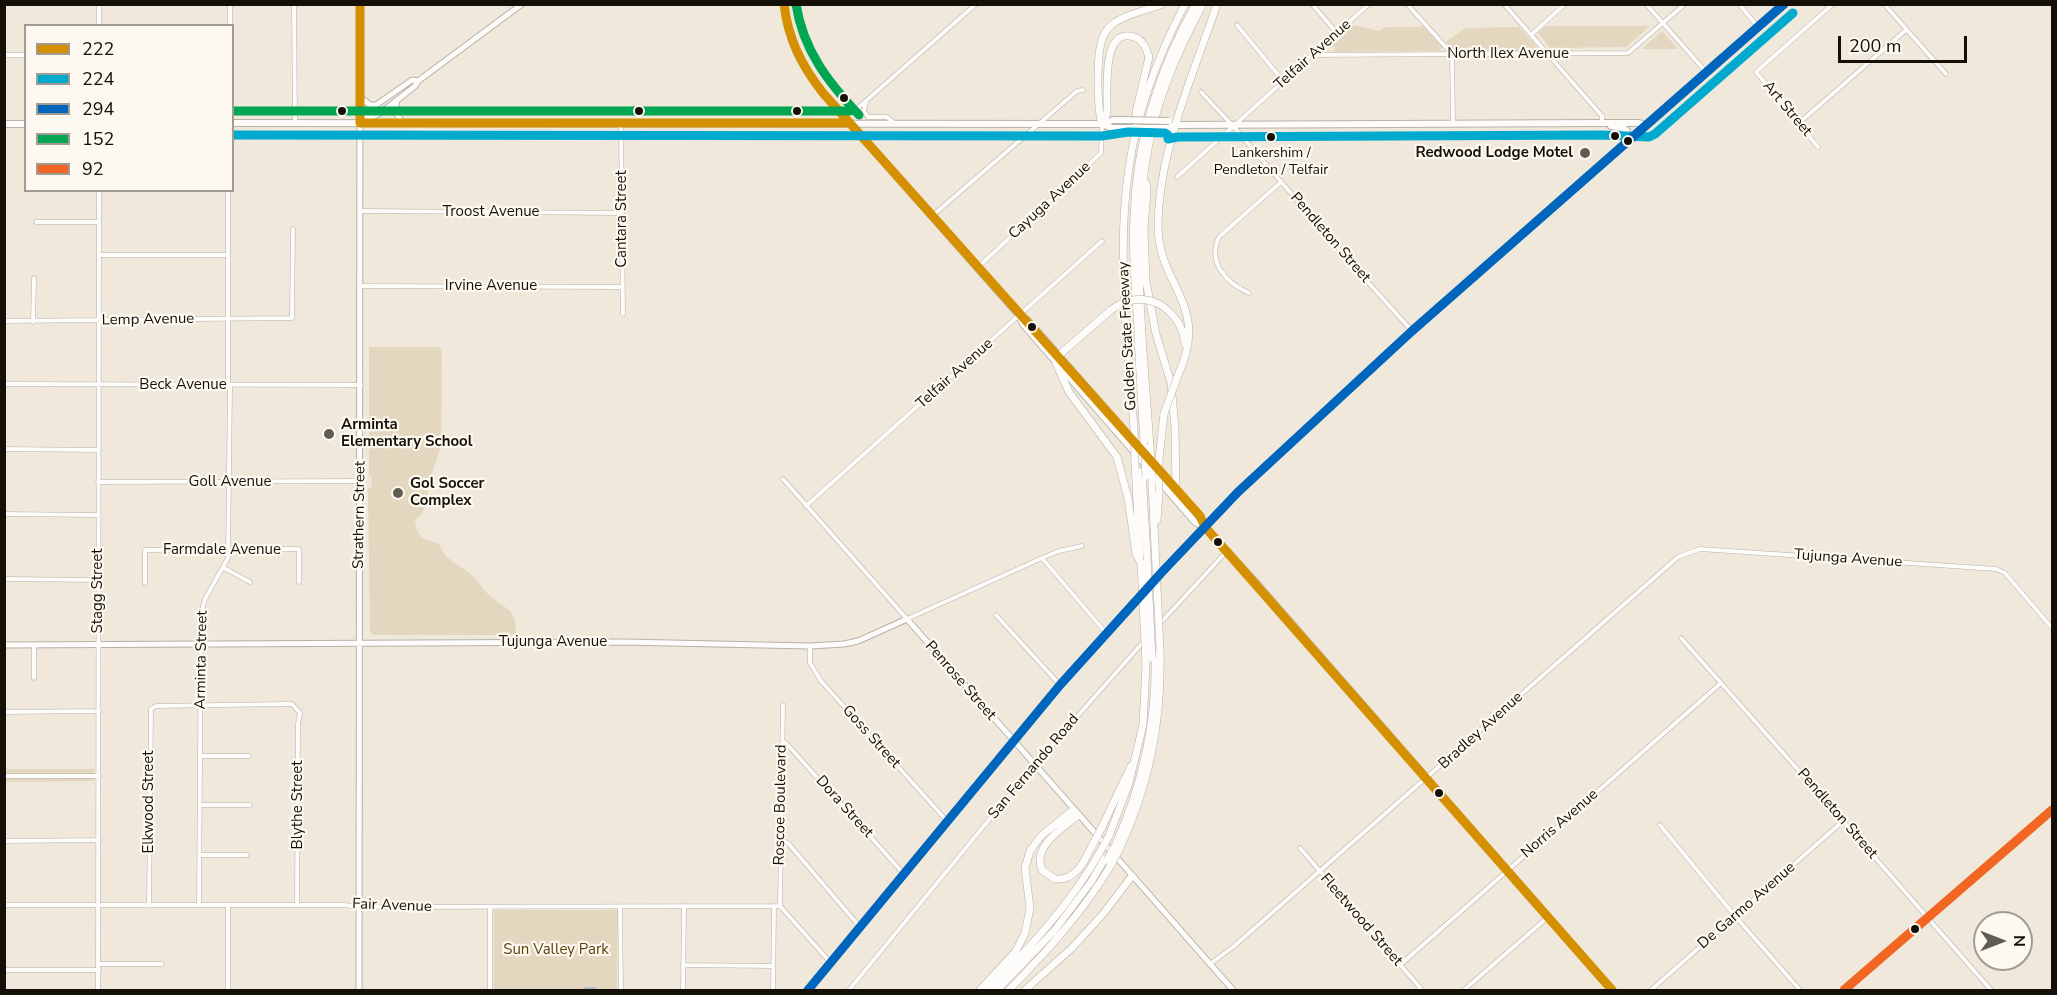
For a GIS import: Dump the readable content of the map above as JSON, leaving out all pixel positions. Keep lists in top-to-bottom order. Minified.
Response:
{"streets":{"highway":["Golden State Freeway"],"main road":["Strathern Street","Tujunga Avenue","Penrose Street"],"street":["North Ilex Avenue","Telfair Avenue","Art Street","Cayuga Avenue","Troost Avenue","Cantara Street","Pendleton Street","Irvine Avenue","Lemp Avenue","Beck Avenue","Goll Avenue","Farmdale Avenue","Stagg Street","Arminta Street","Bradley Avenue","Goss Street","San Fernando Road","Elkwood Street","Blythe Street","Roscoe Boulevard","Dora Street","Norris Avenue","Fair Avenue","De Garmo Avenue","Fleetwood Street"]},"crossings":[["North Ilex Avenue","Telfair Avenue"],["Telfair Avenue","Pendleton Street"],["Telfair Avenue","Penrose Street"],["Troost Avenue","Cantara Street"],["Troost Avenue","Strathern Street"],["Cantara Street","Irvine Avenue"],["Pendleton Street","Norris Avenue"],["Pendleton Street","De Garmo Avenue"],["Irvine Avenue","Strathern Street"],["Lemp Avenue","Stagg Street"],["Lemp Avenue","Arminta Street"],["Beck Avenue","Strathern Street"],["Beck Avenue","Stagg Street"],["Beck Avenue","Arminta Street"],["Goll Avenue","Strathern Street"],["Goll Avenue","Stagg Street"],["Goll Avenue","Arminta Street"],["Strathern Street","Tujunga Avenue"],["Strathern Street","Fair Avenue"],["Farmdale Avenue","Arminta Street"],["Tujunga Avenue","Stagg Street"],["Tujunga Avenue","Arminta Street"],["Tujunga Avenue","Penrose Street"],["Tujunga Avenue","Bradley Avenue"],["Tujunga Avenue","Goss Street"],["Stagg Street","Fair Avenue"],["Arminta Street","Elkwood Street"],["Arminta Street","Blythe Street"],["Arminta Street","Fair Avenue"],["Penrose Street","Bradley Avenue"],["Penrose Street","San Fernando Road"],["Bradley Avenue","Fleetwood Street"],["Elkwood Street","Blythe Street"],["Elkwood Street","Fair Avenue"],["Blythe Street","Fair Avenue"],["Roscoe Boulevard","Dora Street"],["Roscoe Boulevard","Fair Avenue"],["Norris Avenue","Fleetwood Street"]],"parks":["Sun Valley Park"],"places":["Lankershim / Pendleton / Telfair","Redwood Lodge Motel","Arminta Elementary School","Gol Soccer Complex"],"lines":["transit line 222","transit line 294","transit line 152","transit line 224","transit line 92"],"legend":["222","224","294","152","92"],"scale_bar":"200 m","north":"right"}
